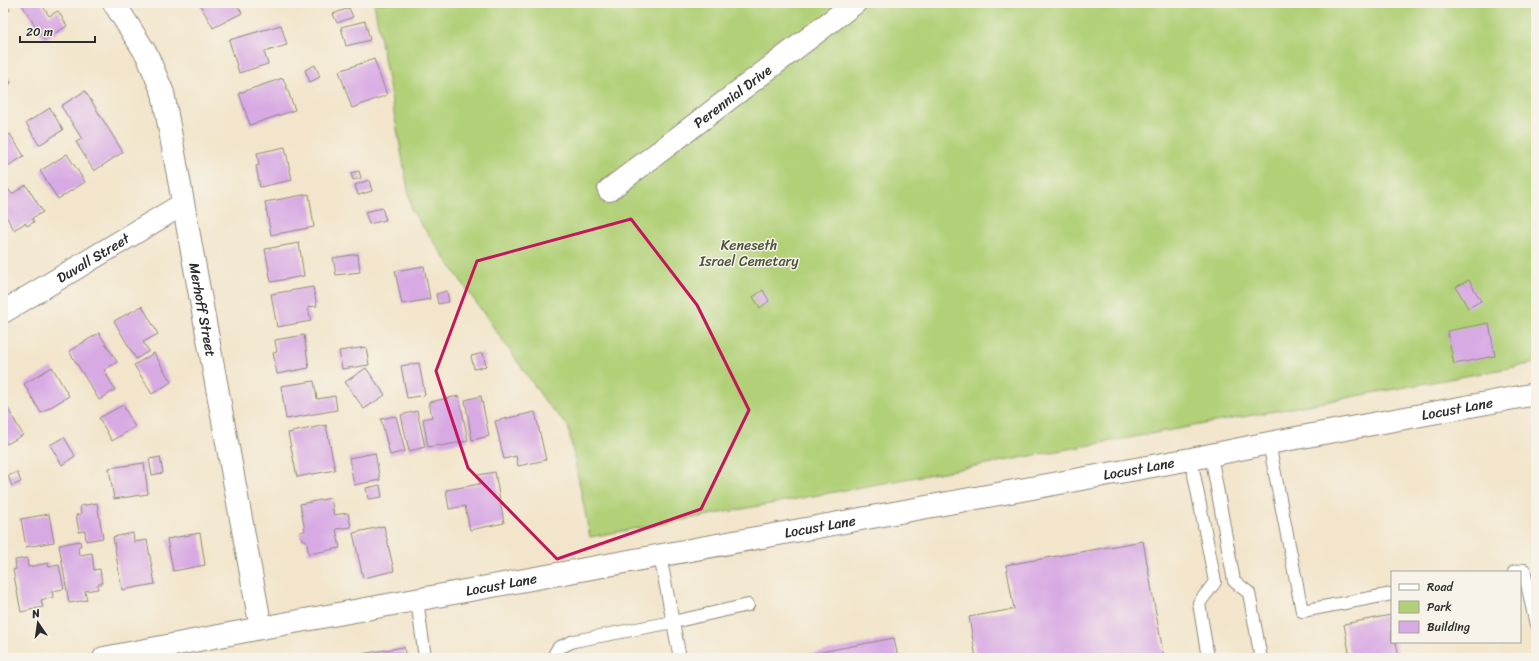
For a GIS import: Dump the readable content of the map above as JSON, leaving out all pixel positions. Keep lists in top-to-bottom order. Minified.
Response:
{"streets":{"street":["Perennial Drive","Duvall Street","Merhoff Street","Locust Lane"]},"crossings":[["Duvall Street","Merhoff Street"],["Merhoff Street","Locust Lane"]],"parks":["Keneseth Israel Cemetary"],"legend":["Road","Park","Building"],"scale_bar":"20 m","north":"top"}
